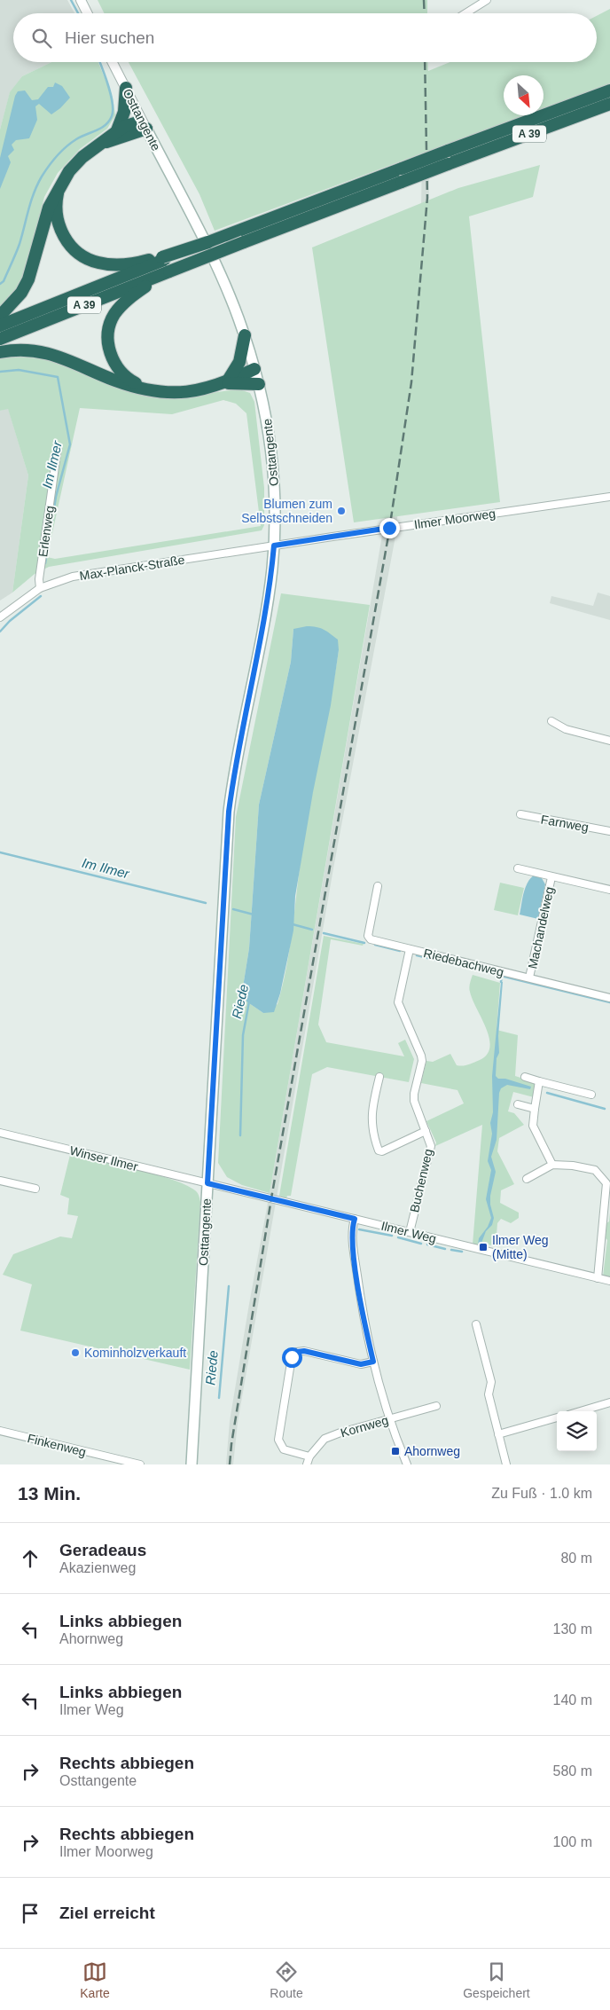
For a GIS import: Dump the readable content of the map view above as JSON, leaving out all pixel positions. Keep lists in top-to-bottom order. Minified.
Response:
{"streets":{"highway":["A 39"],"main road":["Osttangente"],"street":["Ilmer Moorweg","Erlenweg","Max-Planck-Straße","Farnweg","Machandelweg","Riedebachweg","Winser Ilmer","Buchenweg","Ilmer Weg","Kornweg","Finkenweg"]},"crossings":[["Osttangente","Ilmer Moorweg"],["Osttangente","Max-Planck-Straße"],["Osttangente","Winser Ilmer"],["Osttangente","Ilmer Weg"],["Ilmer Moorweg","Max-Planck-Straße"],["Erlenweg","Max-Planck-Straße"],["Machandelweg","Riedebachweg"],["Riedebachweg","Buchenweg"],["Winser Ilmer","Ilmer Weg"],["Buchenweg","Ilmer Weg"]],"water":["Im Ilmer","Riede"],"places":{"other":["Blumen zum Selbstschneiden","Kominholzverkauft"],"transit":["Ilmer Weg (Mitte)","Ahornweg"]},"north":"bottom right","page":{"search":"Hier suchen","heading":["13 Min.","Zu Fuß · 1.0 km"],"list":[["Geradeaus","Akazienweg","80 m"],["Links abbiegen","Ahornweg","130 m"],["Links abbiegen","Ilmer Weg","140 m"],["Rechts abbiegen","Osttangente","580 m"],["Rechts abbiegen","Ilmer Moorweg","100 m"],"Ziel erreicht"],"nav":["Karte","Route","Gespeichert"]}}
